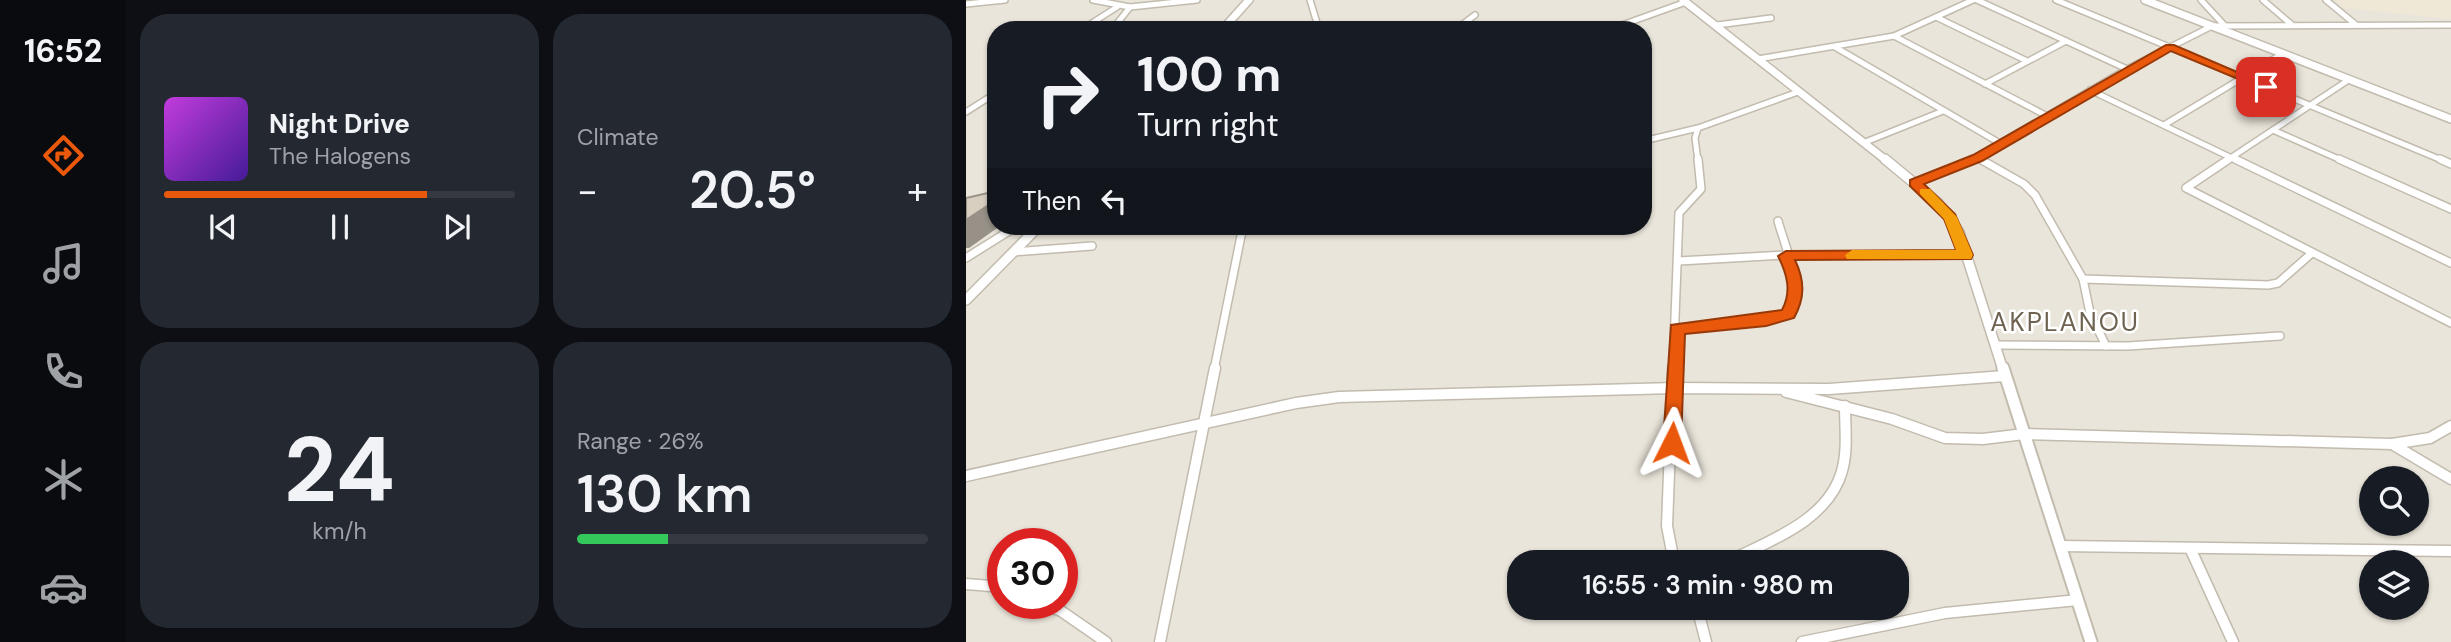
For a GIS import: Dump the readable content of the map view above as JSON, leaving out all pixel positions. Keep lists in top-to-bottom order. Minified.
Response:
{"districts":["AKPLANOU"],"page":{"tabs":"16:52","tile":["Climate",["24","km/h"],["Range · 26%","130 km"]],"turn":["100 m","Turn right"],"song":["Night Drive","The Halogens"],"heat":["−","20.5°","+"],"then":"Then","limit":"30","trip":"16:55 · 3 min · 980 m"}}
